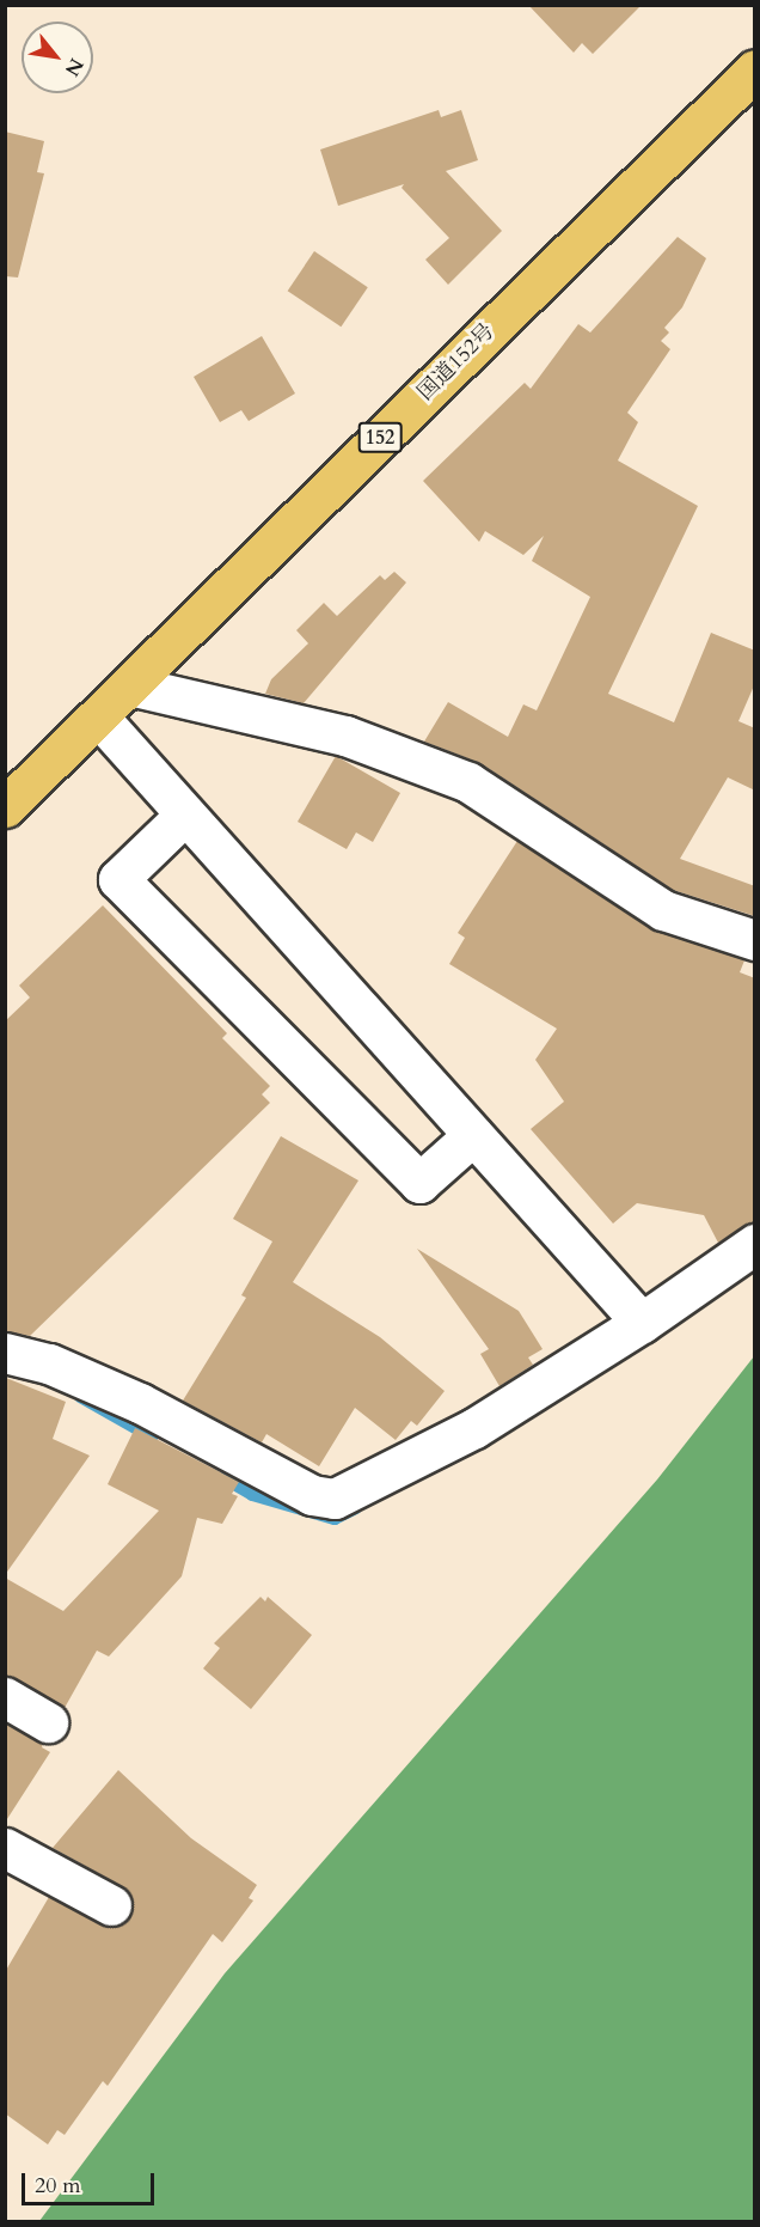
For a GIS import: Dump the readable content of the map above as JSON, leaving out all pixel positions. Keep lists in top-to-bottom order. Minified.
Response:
{"streets":{"highway":["国道152号","152"]},"scale_bar":"20 m","north":"bottom right"}
